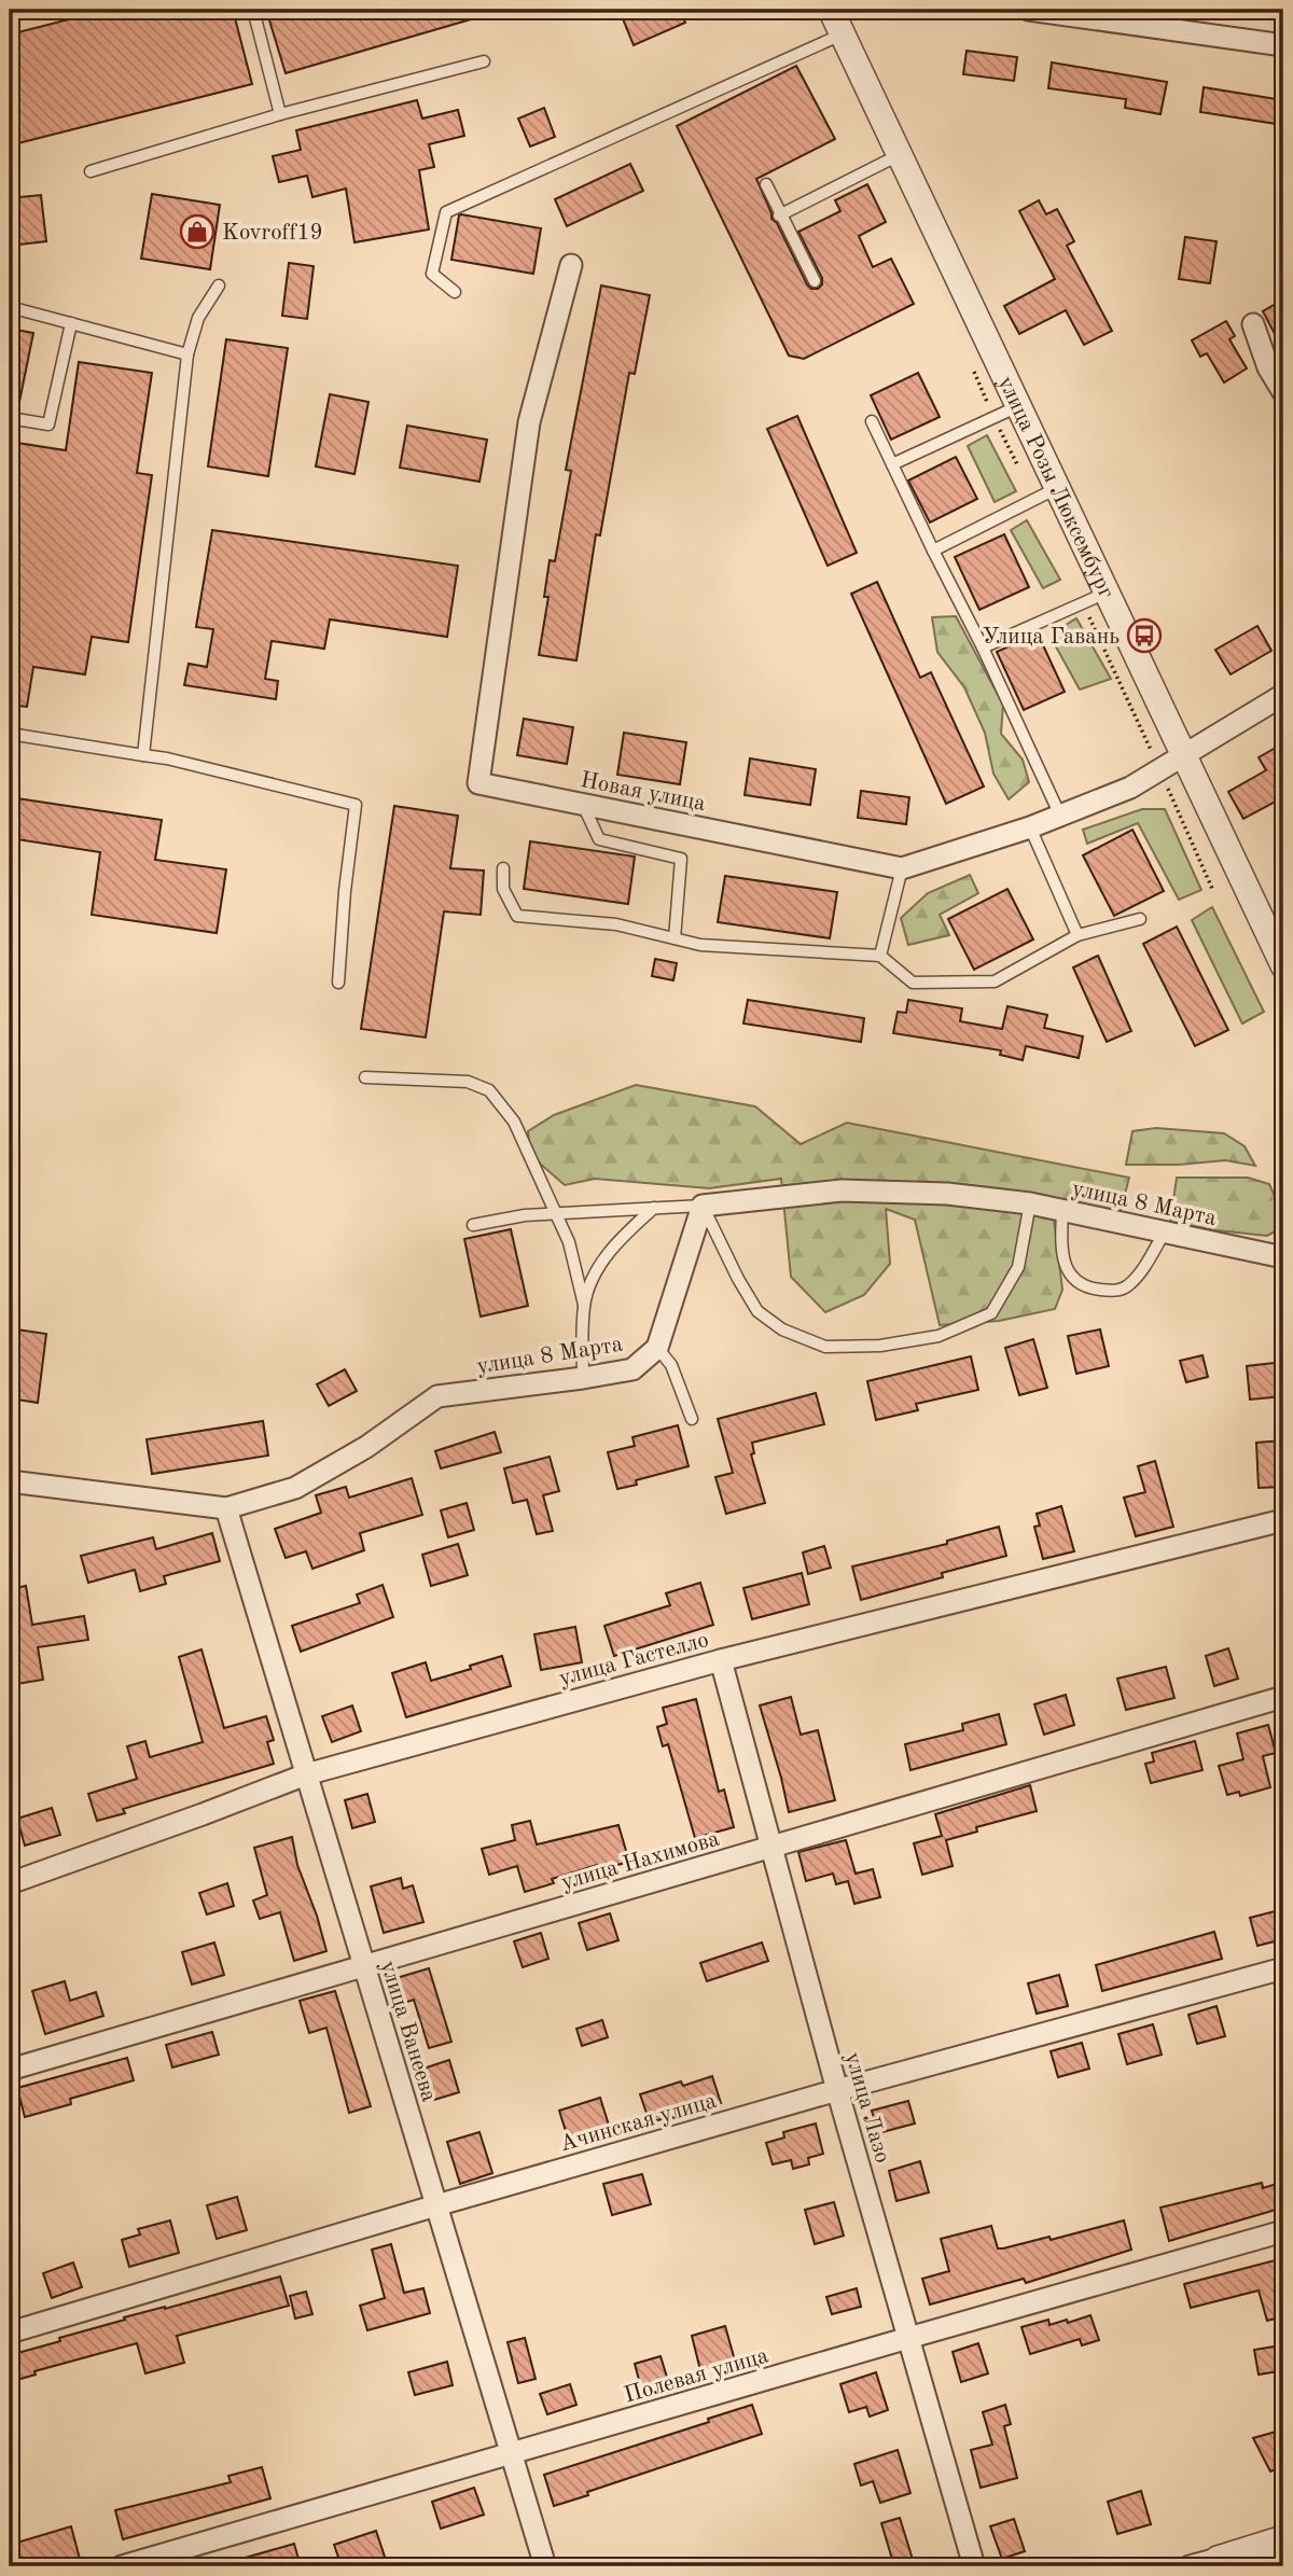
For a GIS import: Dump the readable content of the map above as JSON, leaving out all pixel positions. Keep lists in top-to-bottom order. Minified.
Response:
{"streets":{"street":["улица Розы Люксембург","Новая улица","улица 8 Марта","улица Гастелло","улица Нахимова","улица Ванеева","улица Лазо","Ачинская улица","Полевая улица"]},"crossings":[["улица Розы Люксембург","Новая улица"],["улица 8 Марта","улица Ванеева"],["улица Гастелло","улица Ванеева"],["улица Гастелло","улица Лазо"],["улица Нахимова","улица Ванеева"],["улица Нахимова","улица Лазо"],["улица Ванеева","Ачинская улица"],["улица Ванеева","Полевая улица"],["улица Лазо","Ачинская улица"],["улица Лазо","Полевая улица"]],"places":{"shop":["Kovroff19"],"bus stop":["Улица Гавань"]}}
